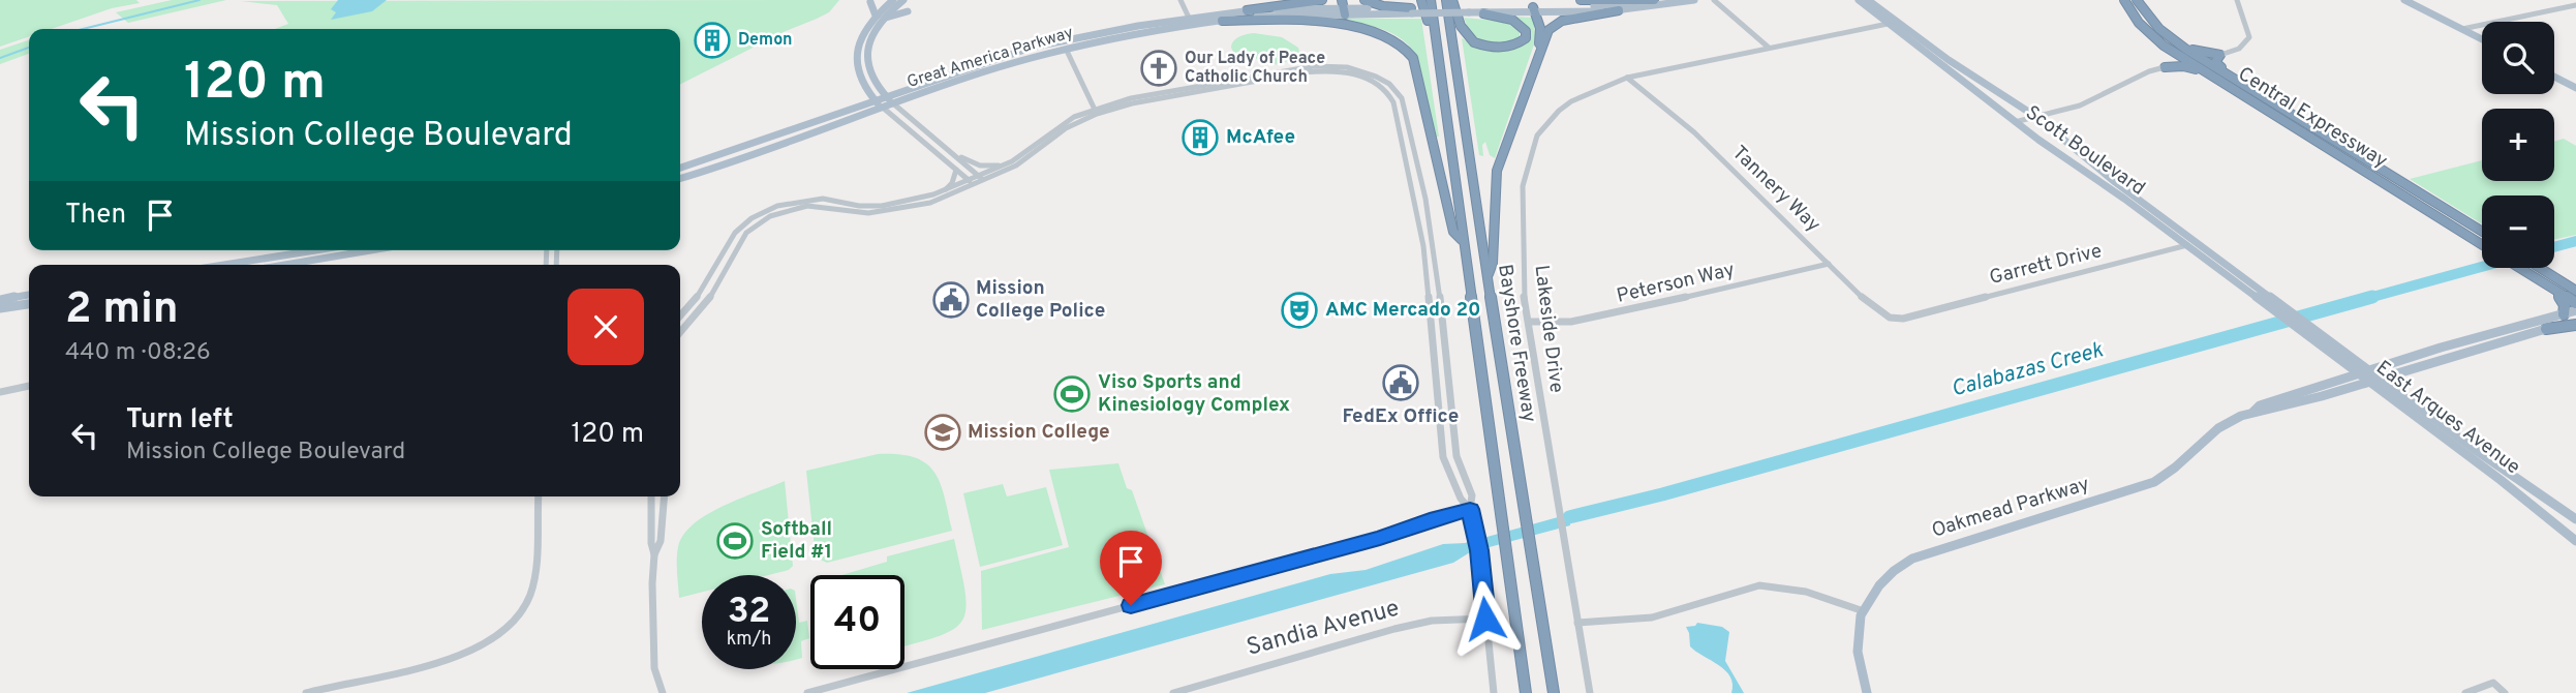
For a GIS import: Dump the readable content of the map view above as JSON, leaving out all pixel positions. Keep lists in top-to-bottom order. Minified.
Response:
{"streets":{"highway":["Central Expressway","Bayshore Freeway"],"main road":["Great America Parkway","Scott Boulevard","East Arques Avenue","Oakmead Parkway"],"street":["Tannery Way","Garrett Drive","Peterson Way","Lakeside Drive","Sandia Avenue"]},"crossings":[["Scott Boulevard","Garrett Drive"],["Scott Boulevard","Lakeside Drive"],["Scott Boulevard","East Arques Avenue"],["Tannery Way","Garrett Drive"],["Tannery Way","Peterson Way"],["Tannery Way","Lakeside Drive"],["Peterson Way","Lakeside Drive"],["East Arques Avenue","Oakmead Parkway"]],"water":["Calabazas Creek"],"places":{"building":["Demon","McAfee"],"church":["Our Lady of Peace Catholic Church"],"public building":["Mission College Police","FedEx Office"],"theatre":["AMC Mercado 20"],"sports":["Viso Sports and Kinesiology Complex","Softball Field #1"],"school or university":["Mission College"]},"page":{"map_buttons":["+","−"],"turn":["120 m","Mission College Boulevard"],"then":"Then","heading":["2 min","440 m · 08:26"],"list":[{"name":"Turn left","note":"Mission College Boulevard","value":"120 m"}],"speed":"32 km/h","limit":"40"}}
